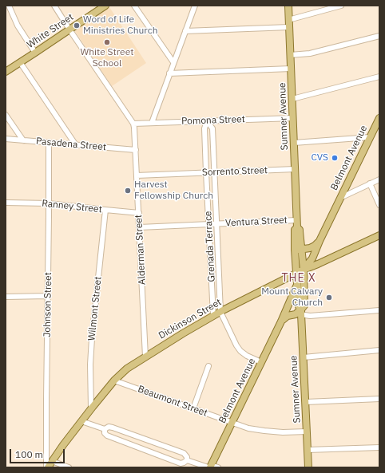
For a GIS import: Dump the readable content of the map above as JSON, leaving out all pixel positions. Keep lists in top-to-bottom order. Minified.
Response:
{"streets":{"main road":["White Street","Sumner Avenue","Belmont Avenue","Dickinson Street"],"street":["Pomona Street","Pasadena Street","Sorrento Street","Ranney Street","Ventura Street","Grenada Terrace","Alderman Street","Johnson Street","Wilmont Street","Beaumont Street"]},"crossings":[["Sumner Avenue","Pomona Street"],["Sumner Avenue","Belmont Avenue"],["Sumner Avenue","Sorrento Street"],["Sumner Avenue","Ventura Street"],["Sumner Avenue","Dickinson Street"],["Sumner Avenue","Beaumont Street"],["Pomona Street","Grenada Terrace"],["Pomona Street","Alderman Street"],["Pasadena Street","Alderman Street"],["Pasadena Street","Johnson Street"],["Belmont Avenue","Dickinson Street"],["Belmont Avenue","Beaumont Street"],["Sorrento Street","Grenada Terrace"],["Sorrento Street","Alderman Street"],["Ranney Street","Alderman Street"],["Ranney Street","Johnson Street"],["Ranney Street","Wilmont Street"],["Ventura Street","Grenada Terrace"],["Ventura Street","Alderman Street"],["Grenada Terrace","Dickinson Street"],["Alderman Street","Dickinson Street"],["Johnson Street","Dickinson Street"],["Wilmont Street","Dickinson Street"],["Dickinson Street","Beaumont Street"]],"districts":["THE X"],"places":["Word of Life Ministries Church","White Street School","CVS","Harvest Fellowship Church","Mount Calvary Church"],"scale_bar":"100 m"}
